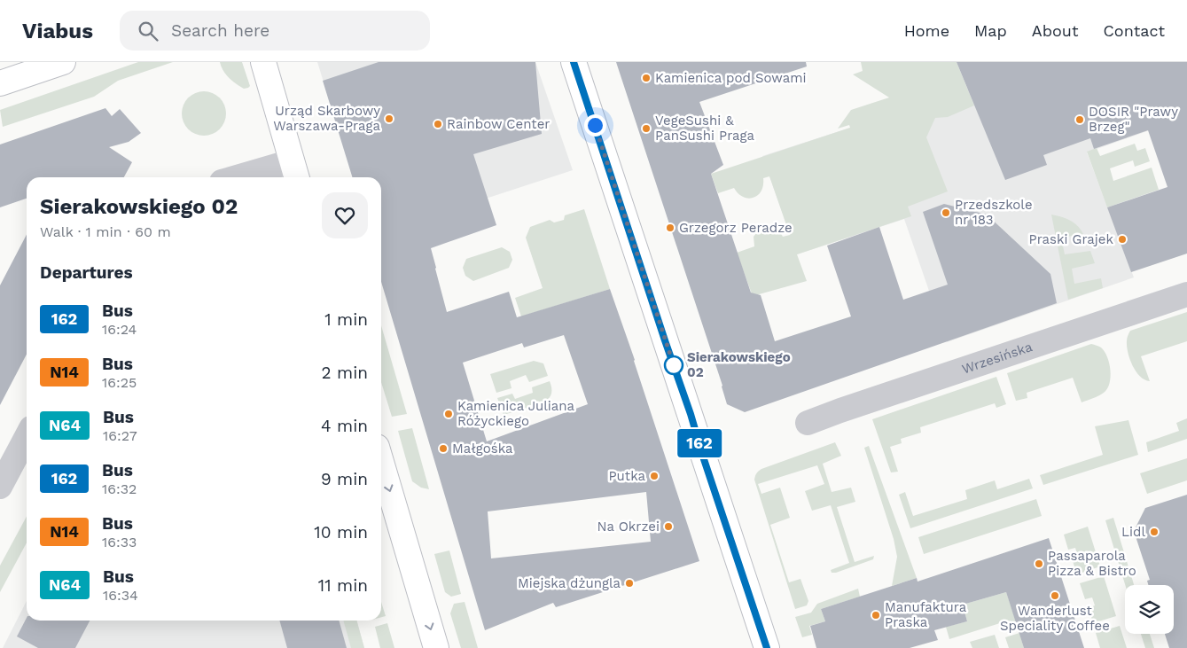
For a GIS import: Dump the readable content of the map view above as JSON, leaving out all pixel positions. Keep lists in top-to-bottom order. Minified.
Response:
{"streets":{"street":["Wrzesińska"]},"places":["Kamienica pod Sowami","Urząd Skarbowy Warszawa-Praga","DOSIR \"Prawy Brzeg\"","Rainbow Center","VegeSushi & PanSushi Praga","Przedszkole nr 183","Grzegorz Peradze","Praski Grajek","Sierakowskiego 02","Kamienica Juliana Różyckiego","Małgośka","Putka","Na Okrzei","Lidl","Passaparola Pizza & Bistro","Miejska dżungla","Wanderlust Speciality Coffee","Manufaktura Praska"],"lines":["bus line 162"],"page":{"header":"Viabus","search":"Search here","nav":["Home","Map","About","Contact"],"on_map":"162","heading":[["Sierakowskiego 02","Walk · 1 min · 60 m"],"Departures"],"list":[{"mark":"162","name":"Bus","note":"16:24","value":"1 min"},{"mark":"N14","name":"Bus","note":"16:25","value":"2 min"},{"mark":"N64","name":"Bus","note":"16:27","value":"4 min"},{"mark":"162","name":"Bus","note":"16:32","value":"9 min"},{"mark":"N14","name":"Bus","note":"16:33","value":"10 min"},{"mark":"N64","name":"Bus","note":"16:34","value":"11 min"}]}}
